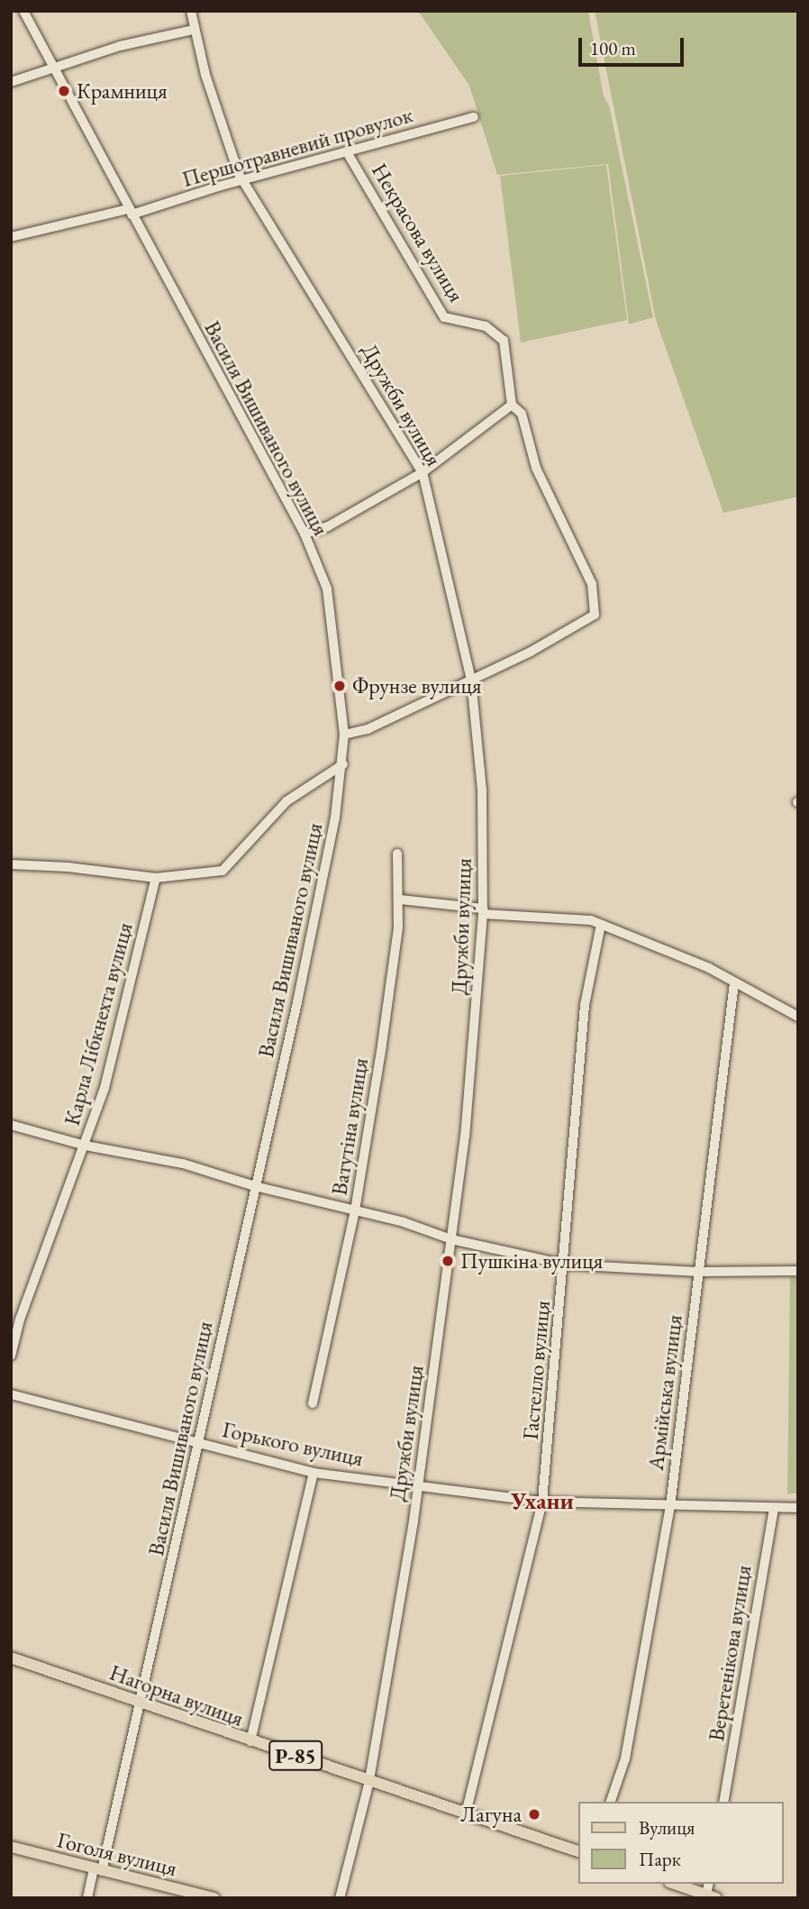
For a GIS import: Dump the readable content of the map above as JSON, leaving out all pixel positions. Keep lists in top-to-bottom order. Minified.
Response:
{"streets":{"main road":["Нагорна вулиця","Р-85","Гоголя вулиця"],"street":["Першотравневий провулок","Некрасова вулиця","Дружби вулиця","Василя Вишиваного вулиця","Карла Лібкнехта вулиця","Ватутіна вулиця","Гастелло вулиця","Армійська вулиця","Горького вулиця","Веретенікова вулиця"]},"crossings":[["Першотравневий провулок","Некрасова вулиця"],["Першотравневий провулок","Дружби вулиця"],["Першотравневий провулок","Василя Вишиваного вулиця"],["Некрасова вулиця","Дружби вулиця"],["Дружби вулиця","Горького вулиця"],["Дружби вулиця","Нагорна вулиця"],["Василя Вишиваного вулиця","Горького вулиця"],["Василя Вишиваного вулиця","Нагорна вулиця"],["Василя Вишиваного вулиця","Гоголя вулиця"],["Гастелло вулиця","Горького вулиця"],["Гастелло вулиця","Нагорна вулиця"],["Армійська вулиця","Горького вулиця"],["Горького вулиця","Веретенікова вулиця"]],"districts":["Ухани"],"places":["Крамниця","Фрунзе вулиця","Пушкіна вулиця","Лагуна"],"legend":["Вулиця","Парк"],"scale_bar":"100 m"}
